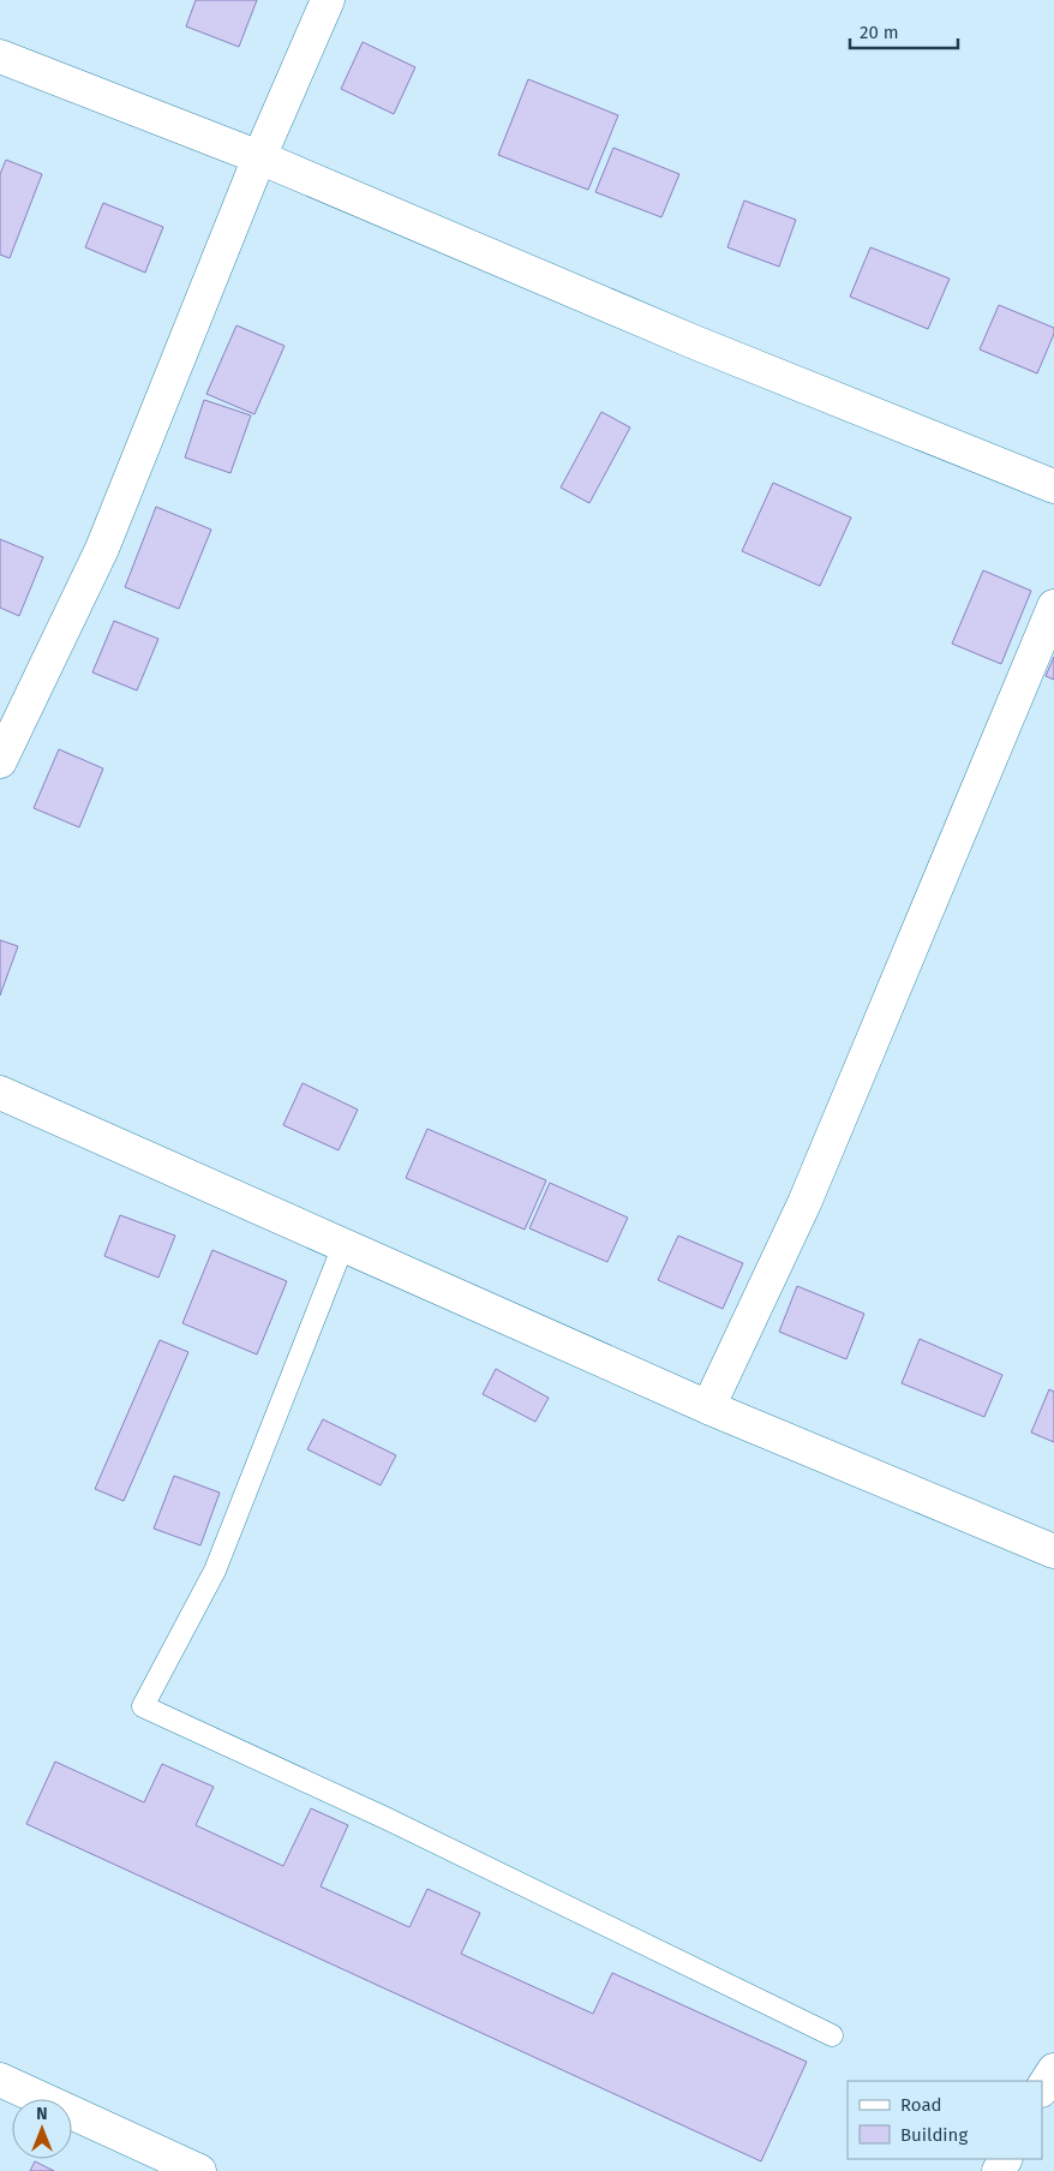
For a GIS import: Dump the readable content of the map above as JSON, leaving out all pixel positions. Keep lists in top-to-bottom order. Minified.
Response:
{"legend":["Road","Building"],"scale_bar":"20 m","north":"top"}
